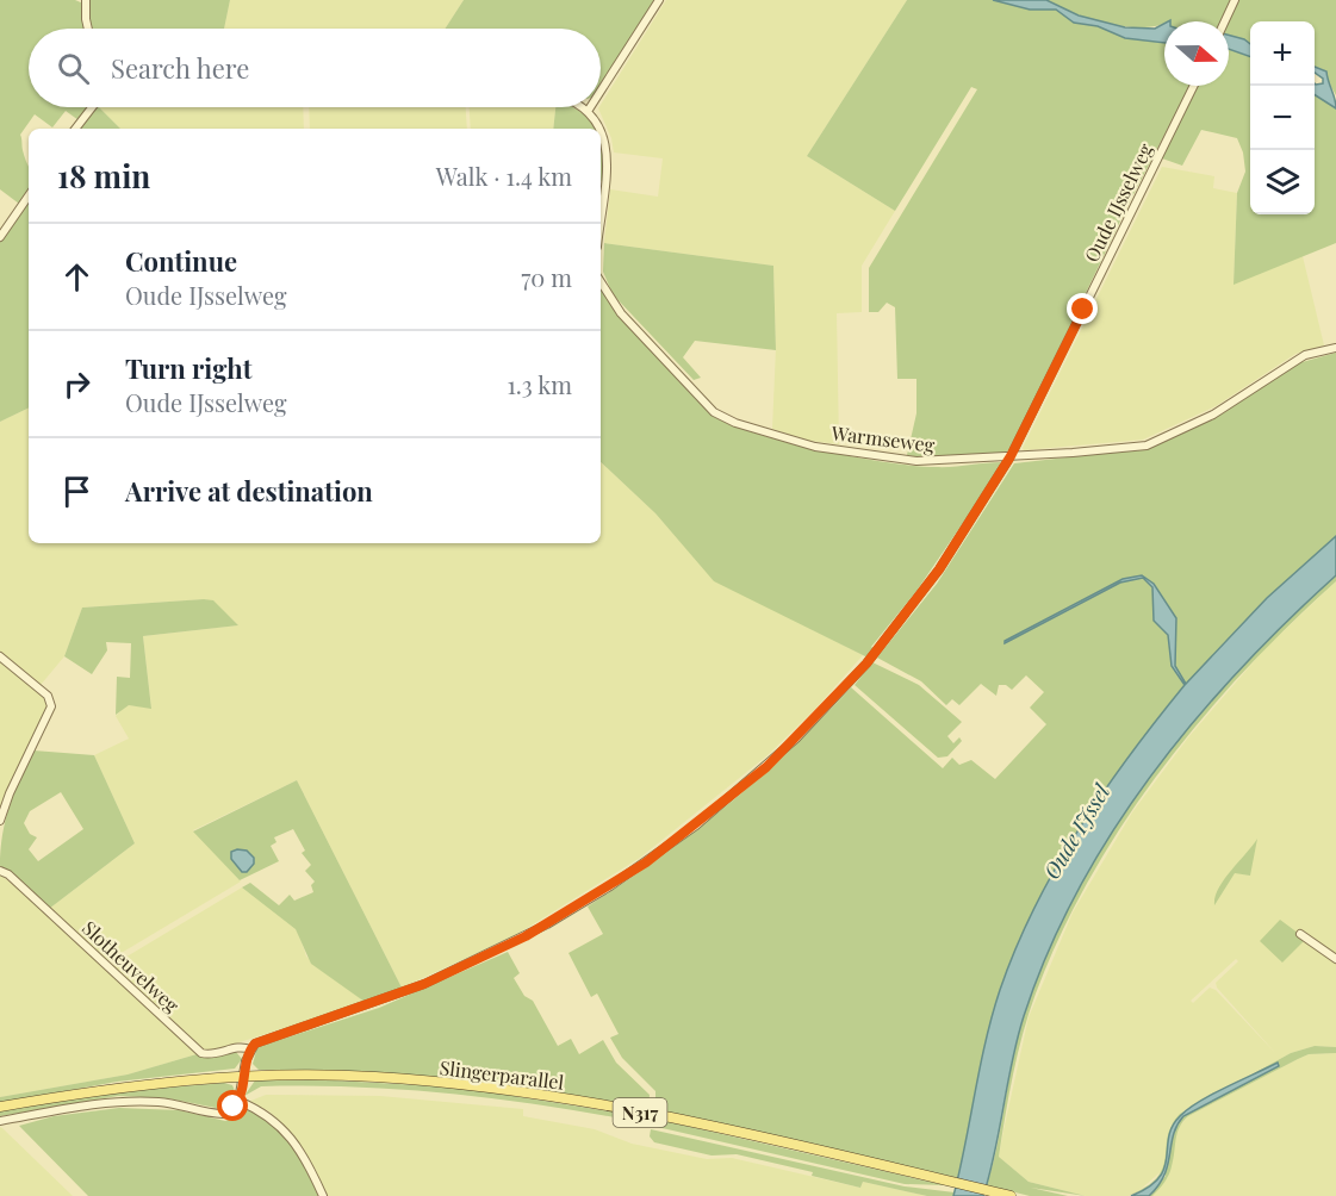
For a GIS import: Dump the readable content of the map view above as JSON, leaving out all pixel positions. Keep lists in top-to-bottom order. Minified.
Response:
{"streets":{"main road":["Slingerparallel","N317"],"street":["Oude IJsselweg","Warmseweg","Slotheuvelweg"]},"crossings":[["Oude IJsselweg","Warmseweg"],["Oude IJsselweg","Slotheuvelweg"]],"water":["Oude IJssel"],"north":"right","page":{"map_buttons":["+","−"],"search":"Search here","heading":["18 min","Walk · 1.4 km"],"list":[["Continue","Oude IJsselweg","70 m"],["Turn right","Oude IJsselweg","1.3 km"],"Arrive at destination"]}}
